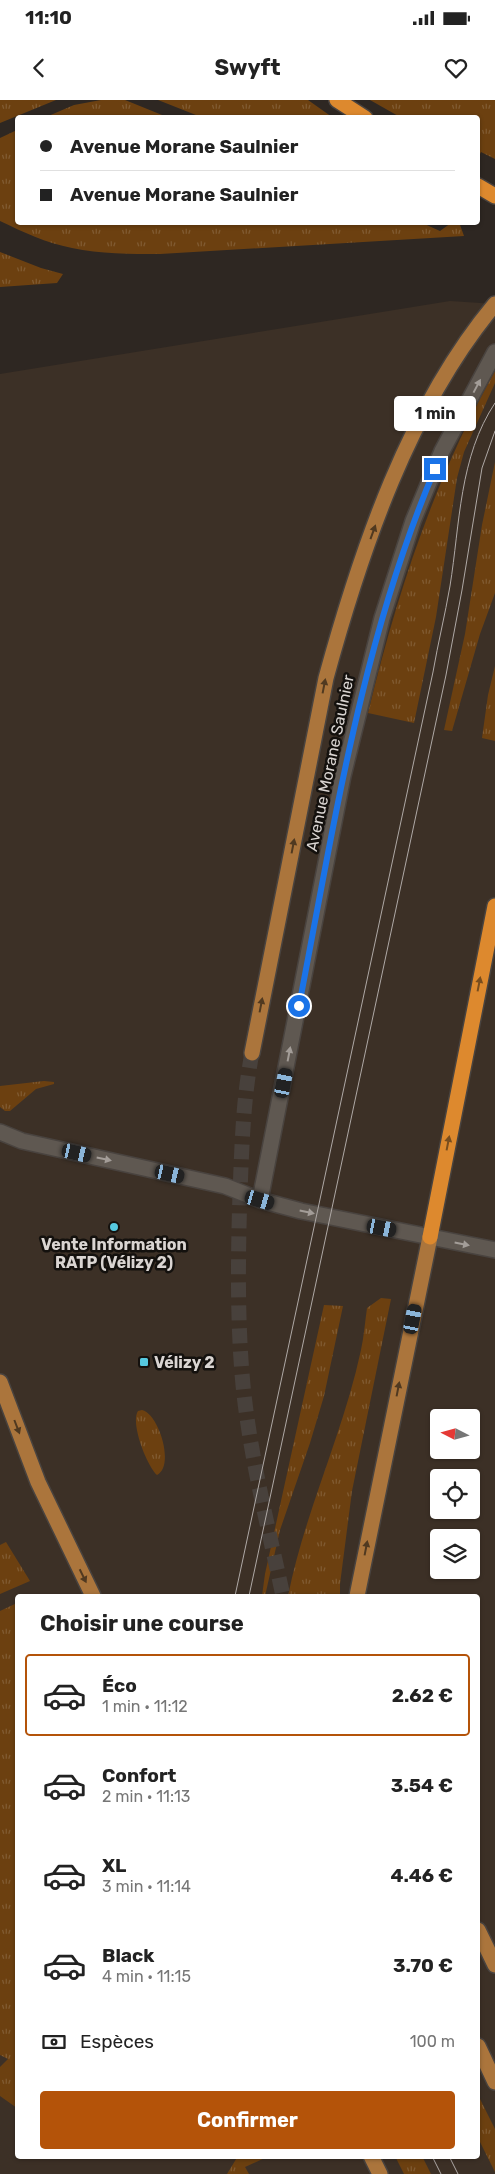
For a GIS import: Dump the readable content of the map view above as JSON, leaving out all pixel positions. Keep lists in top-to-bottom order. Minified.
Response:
{"streets":{"main road":["Avenue Morane Saulnier"]},"one_way":["Avenue Morane Saulnier"],"places":{"other":["Vente Information RATP (Vélizy 2)"],"transit":["Vélizy 2"]},"north":"left","page":{"status":"11:10","header":"Swyft","banner":["Avenue Morane Saulnier","Avenue Morane Saulnier"],"bubble":"1 min","heading":"Choisir une course","list":[{"name":"Éco","note":"1 min · 11:12","value":"2.62 €"},{"name":"Confort","note":"2 min · 11:13","value":"3.54 €"},{"name":"XL","note":"3 min · 11:14","value":"4.46 €"},{"name":"Black","note":"4 min · 11:15","value":"3.70 €"}],"pay":["Espèces","100 m"],"buttons":"Confirmer"}}
